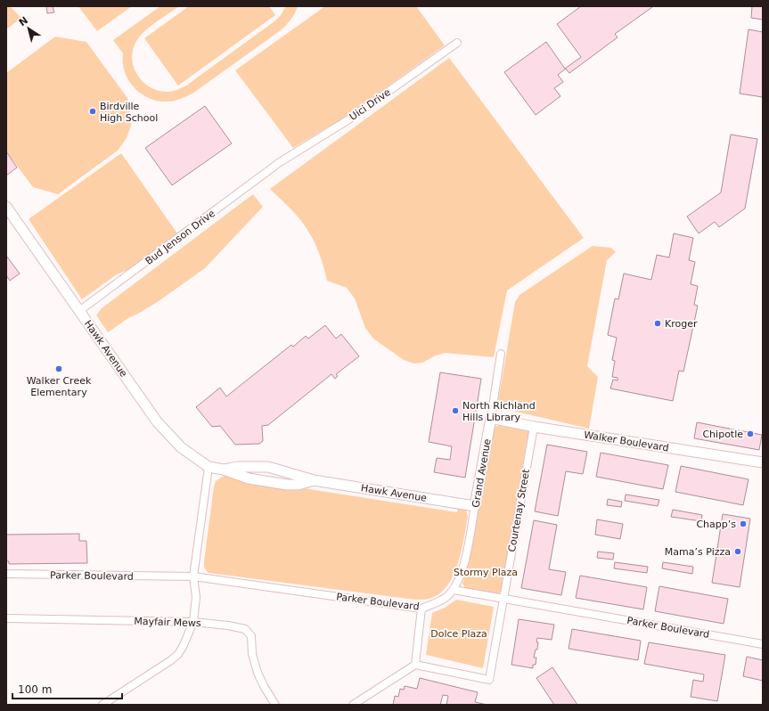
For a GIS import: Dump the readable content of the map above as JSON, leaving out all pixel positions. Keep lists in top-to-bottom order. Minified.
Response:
{"streets":{"street":["Uici Drive","Bud Jenson Drive","Hawk Avenue","Walker Boulevard","Grand Avenue","Courtenay Street","Parker Boulevard","Mayfair Mews"]},"crossings":[["Uici Drive","Bud Jenson Drive"],["Bud Jenson Drive","Hawk Avenue"],["Hawk Avenue","Grand Avenue"],["Walker Boulevard","Grand Avenue"],["Walker Boulevard","Courtenay Street"],["Grand Avenue","Parker Boulevard"],["Courtenay Street","Parker Boulevard"]],"parks":["Stormy Plaza","Dolce Plaza"],"places":["Birdville High School","Kroger","Walker Creek Elementary","North Richland Hills Library","Chipotle","Chapp’s","Mama’s Pizza"],"scale_bar":"100 m","north":"top left"}
